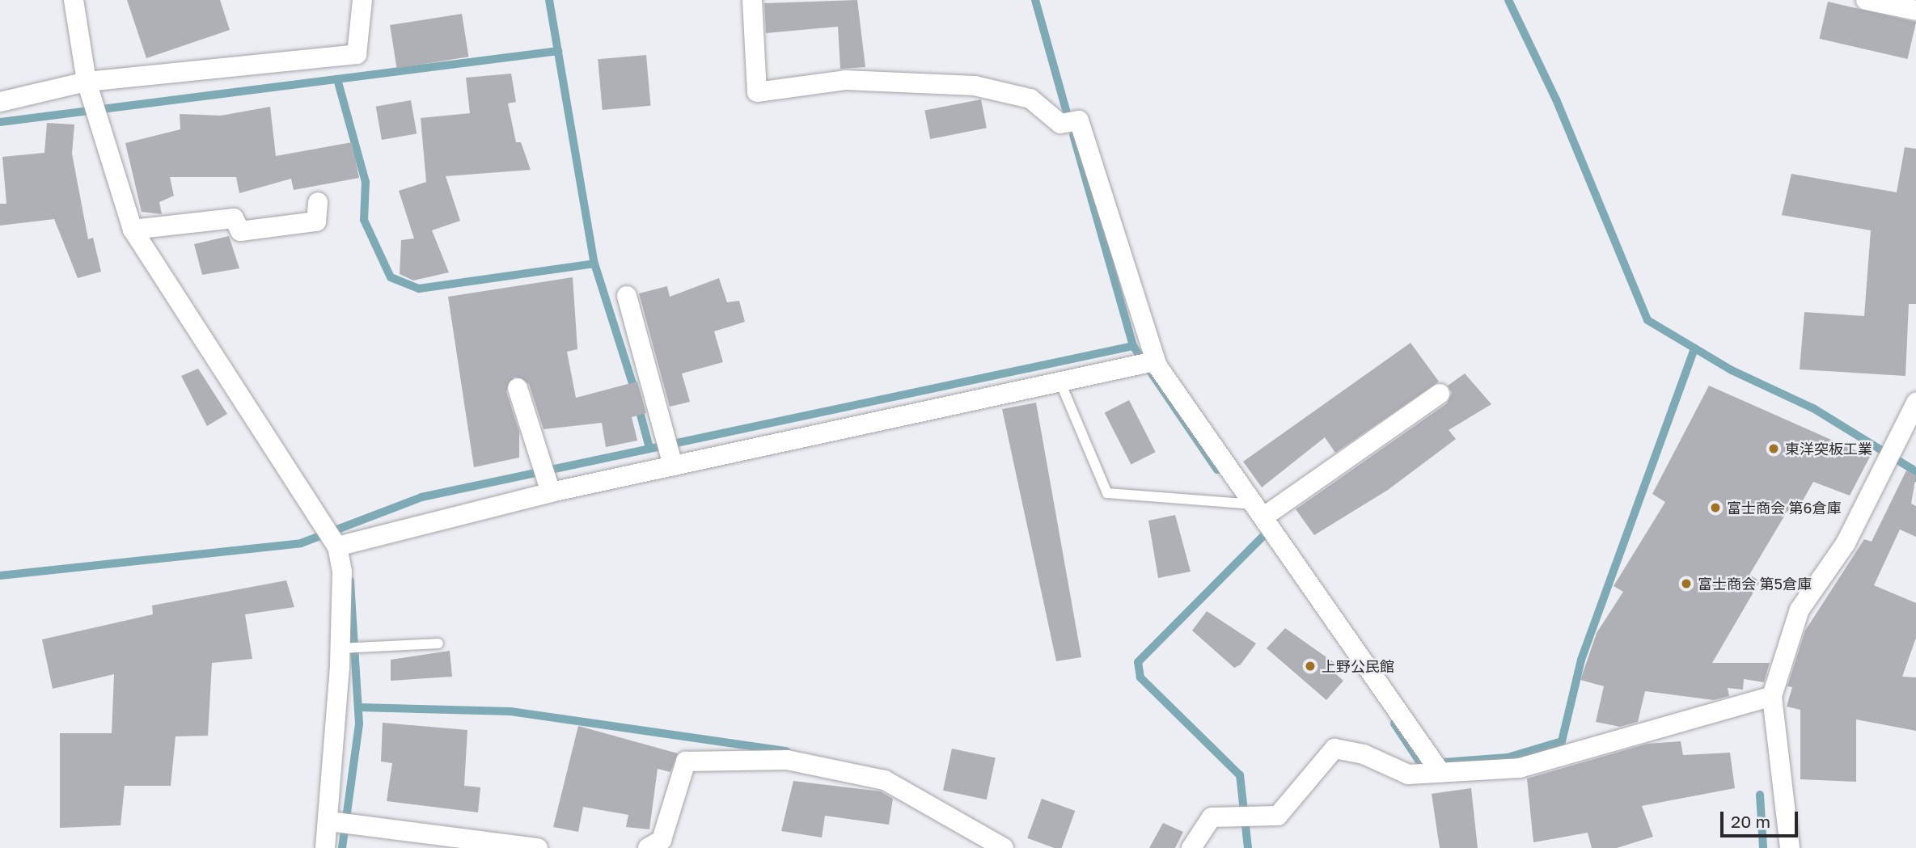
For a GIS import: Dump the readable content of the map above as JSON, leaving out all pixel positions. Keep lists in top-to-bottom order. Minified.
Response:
{"places":["東洋突板工業","富士商会 第6倉庫","富士商会 第5倉庫","上野公民館"],"scale_bar":"20 m"}
